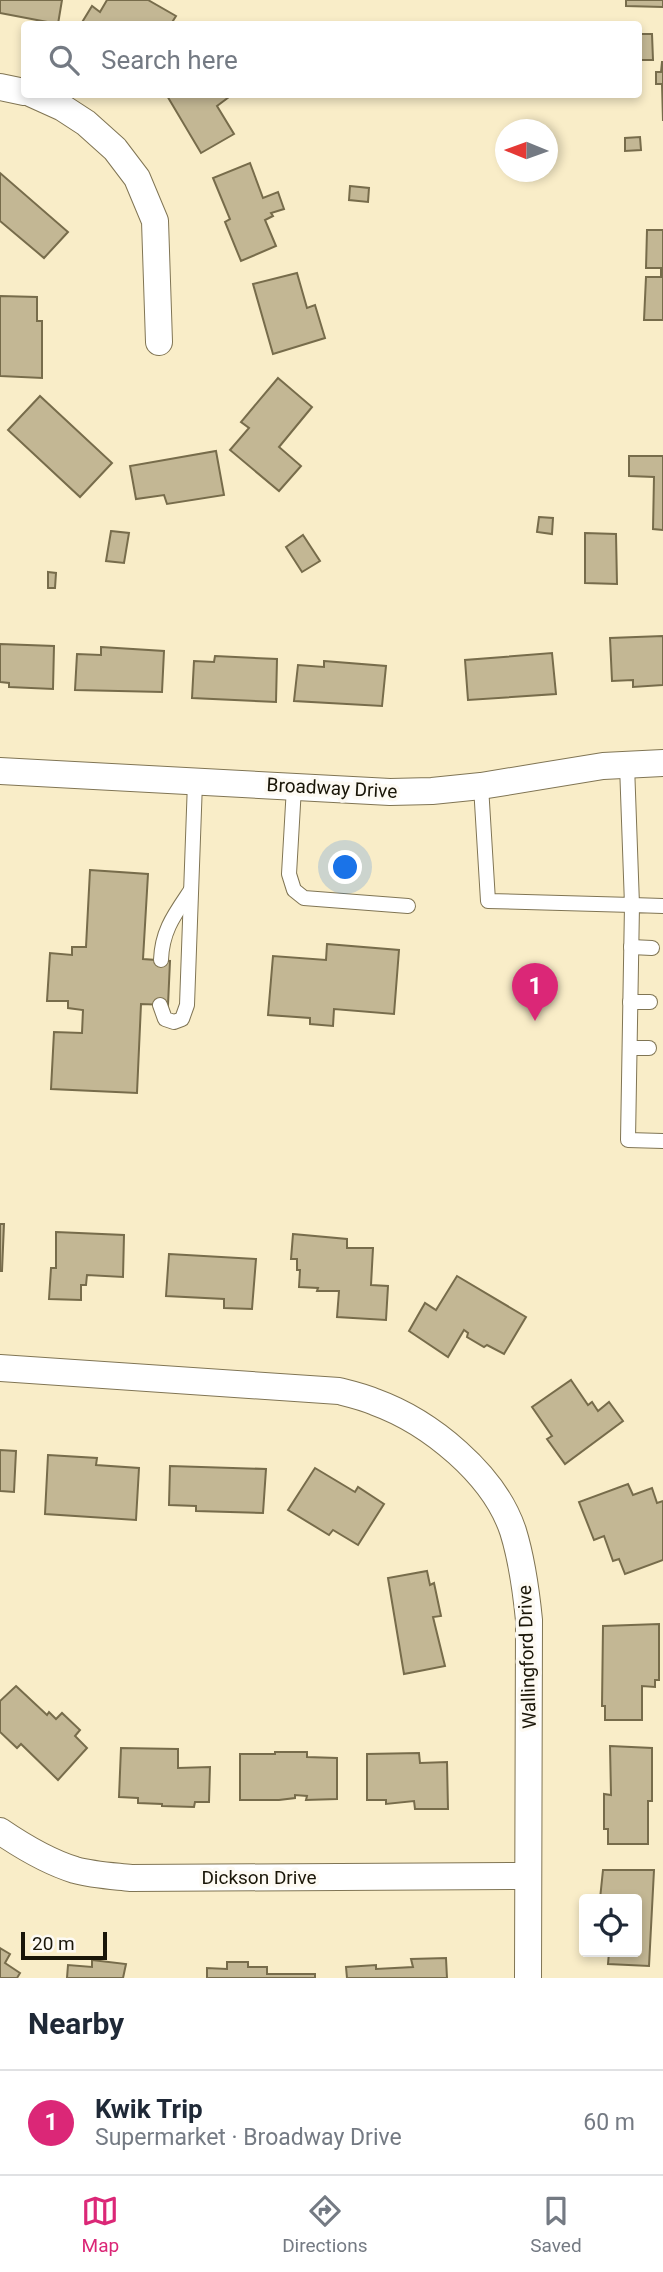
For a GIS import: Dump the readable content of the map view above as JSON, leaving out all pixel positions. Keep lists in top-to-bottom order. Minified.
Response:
{"streets":{"street":["Broadway Drive","Wallingford Drive","Dickson Drive"]},"crossings":[["Wallingford Drive","Dickson Drive"]],"scale_bar":"20 m","north":"left","page":{"search":"Search here","pins":"1","scale":"20 m","heading":"Nearby","list":[{"mark":"1","name":"Kwik Trip","note":"Supermarket · Broadway Drive","value":"60 m"}],"nav":["Map","Directions","Saved"]}}
